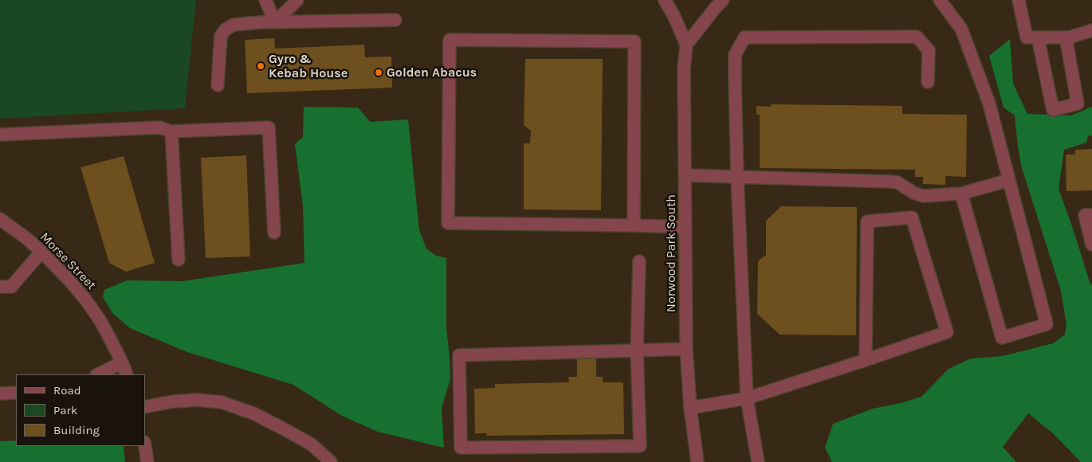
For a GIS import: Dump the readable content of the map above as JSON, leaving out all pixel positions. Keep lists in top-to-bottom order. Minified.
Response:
{"streets":{"street":["Norwood Park South","Morse Street"]},"places":["Gyro & Kebab House","Golden Abacus"],"legend":["Road","Park","Building"]}
